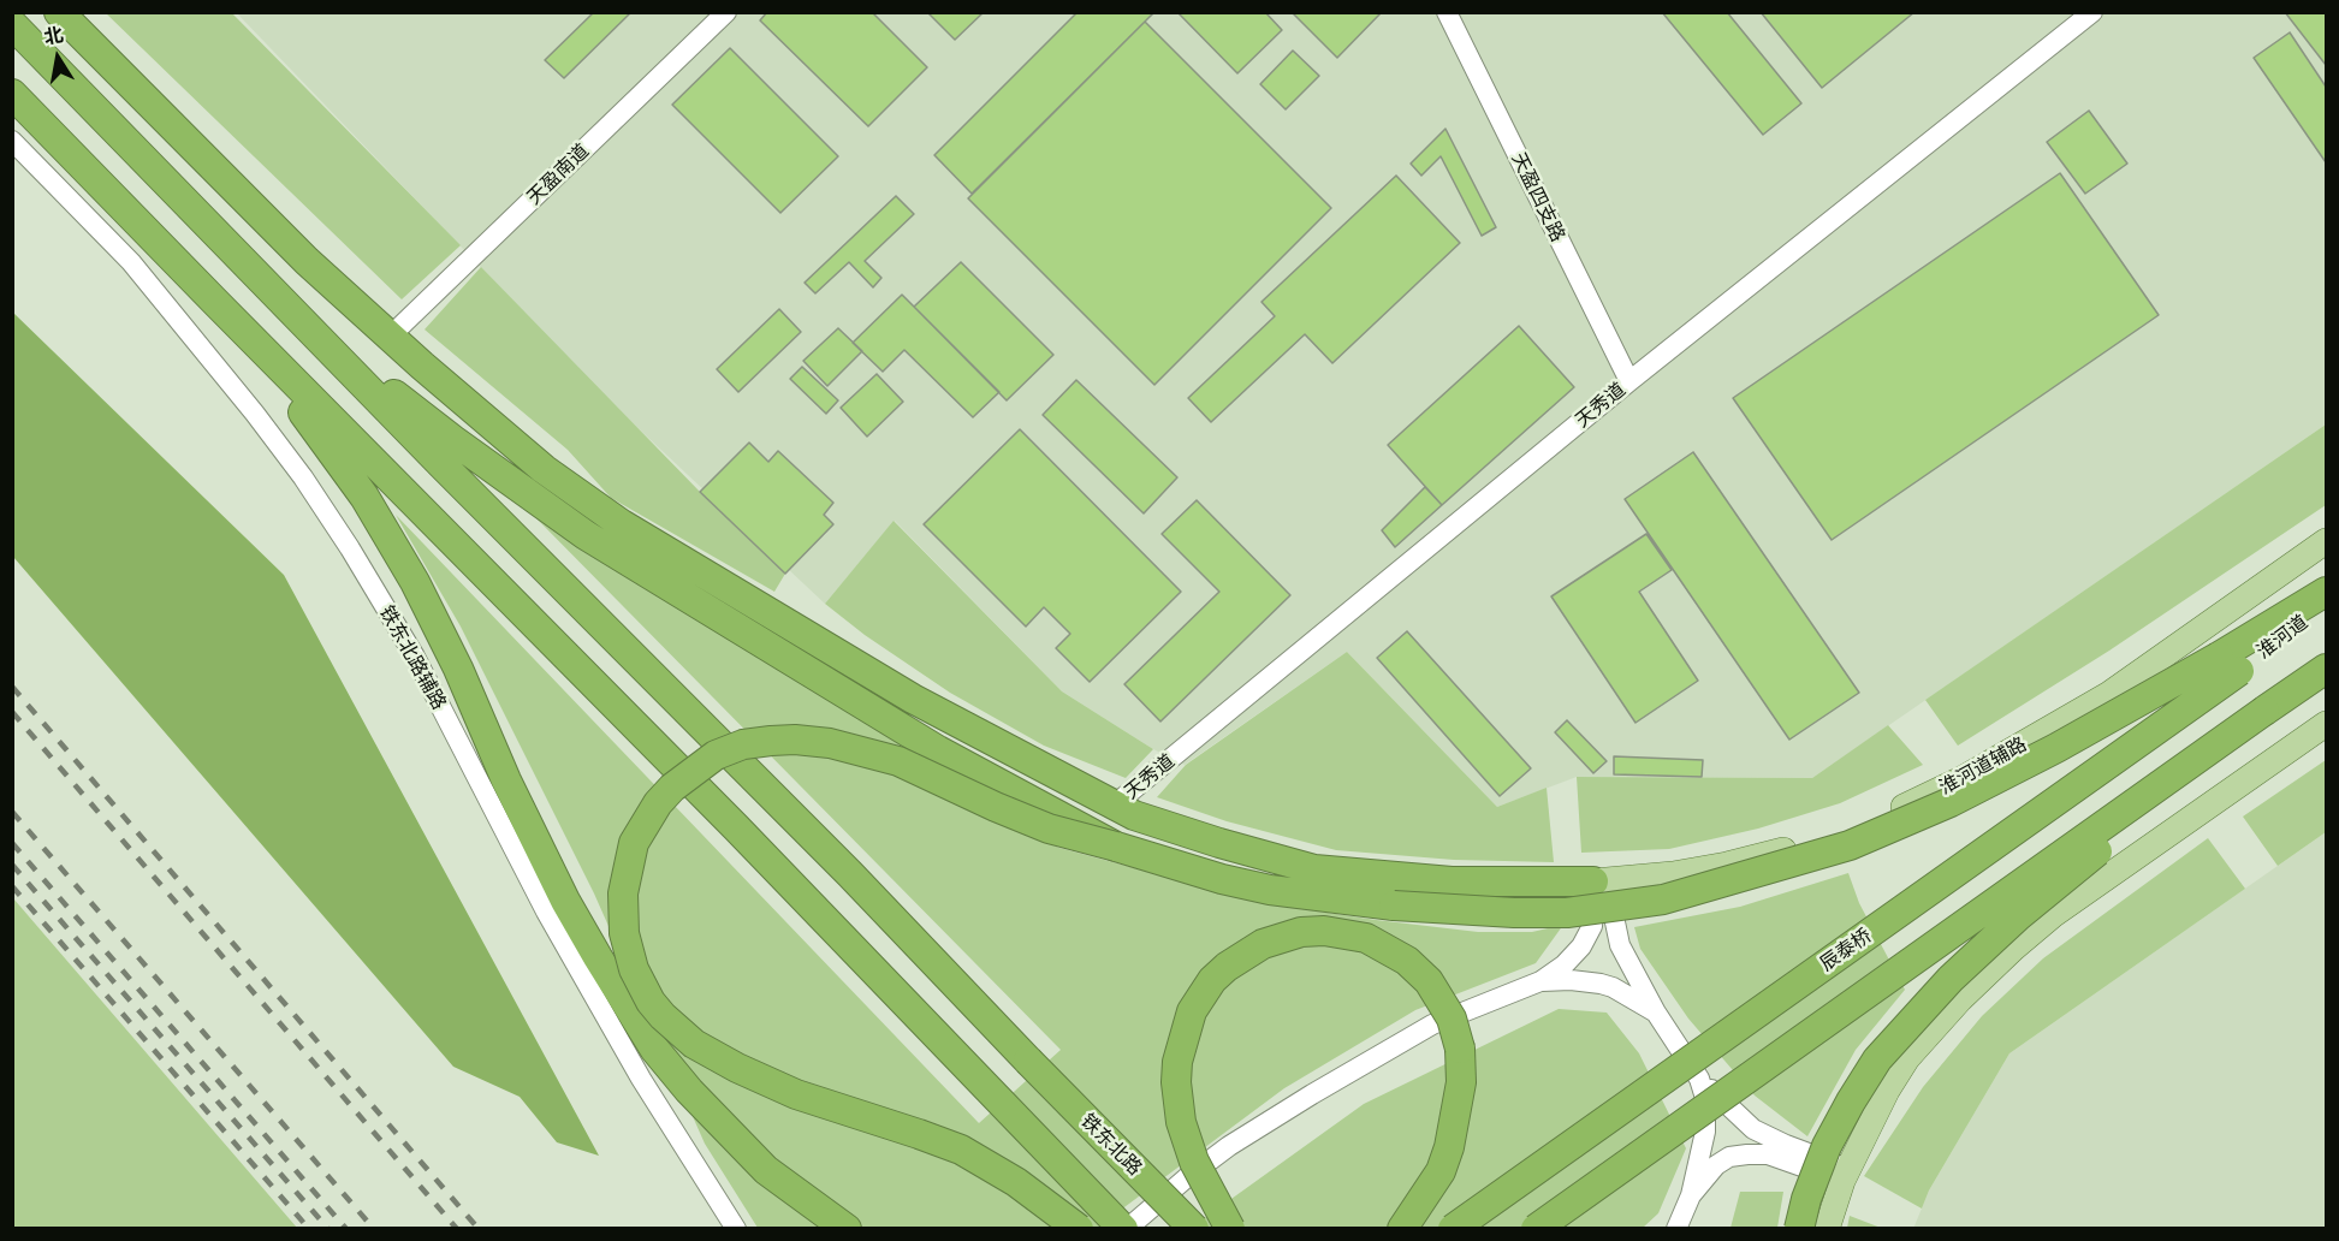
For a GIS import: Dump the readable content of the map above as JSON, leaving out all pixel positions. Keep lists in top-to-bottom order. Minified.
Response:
{"streets":{"highway":["淮河道","辰泰桥","铁东北路"],"main road":["淮河道辅路"],"street":["天盈南道","天盈四支路","天秀道","铁东北路辅路"]},"crossings":[["天盈四支路","天秀道"],["淮河道","辰泰桥"]],"north":"top"}
